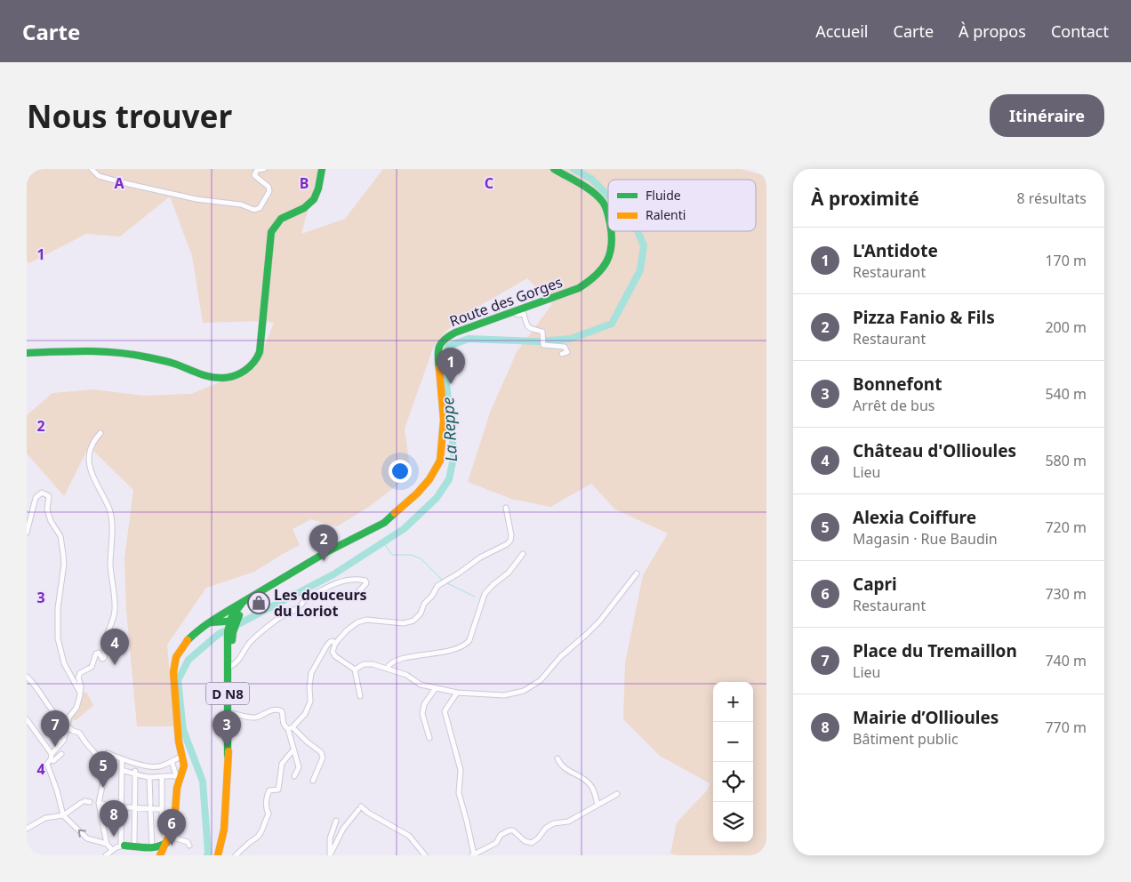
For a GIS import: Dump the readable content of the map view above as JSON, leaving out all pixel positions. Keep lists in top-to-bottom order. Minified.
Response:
{"streets":{"main road":["Route des Gorges","D N8"]},"water":["La Reppe"],"places":{"shop":["Les douceurs du Loriot"]},"legend":["Fluide","Ralenti"],"page":{"header":"Carte","nav":["Accueil","Carte","À propos","Contact"],"buttons":"Itinéraire","title":"Nous trouver","heading":["À proximité","8 résultats"],"list":[{"mark":"1","name":"L'Antidote","note":"Restaurant","value":"170 m"},{"mark":"2","name":"Pizza Fanio & Fils","note":"Restaurant","value":"200 m"},{"mark":"3","name":"Bonnefont","note":"Arrêt de bus","value":"540 m"},{"mark":"4","name":"Château d'Ollioules","note":"Lieu","value":"580 m"},{"mark":"5","name":"Alexia Coiffure","note":"Magasin · Rue Baudin","value":"720 m"},{"mark":"6","name":"Capri","note":"Restaurant","value":"730 m"},{"mark":"7","name":"Place du Tremaillon","note":"Lieu","value":"740 m"},{"mark":"8","name":"Mairie d’Ollioules","note":"Bâtiment public","value":"770 m"}],"pins":["1","2","4","3","7","5","8","6"],"map_buttons":["+","−"]},"grid":{"columns":["A","B","C"],"rows":["1","2","3","4"]}}
